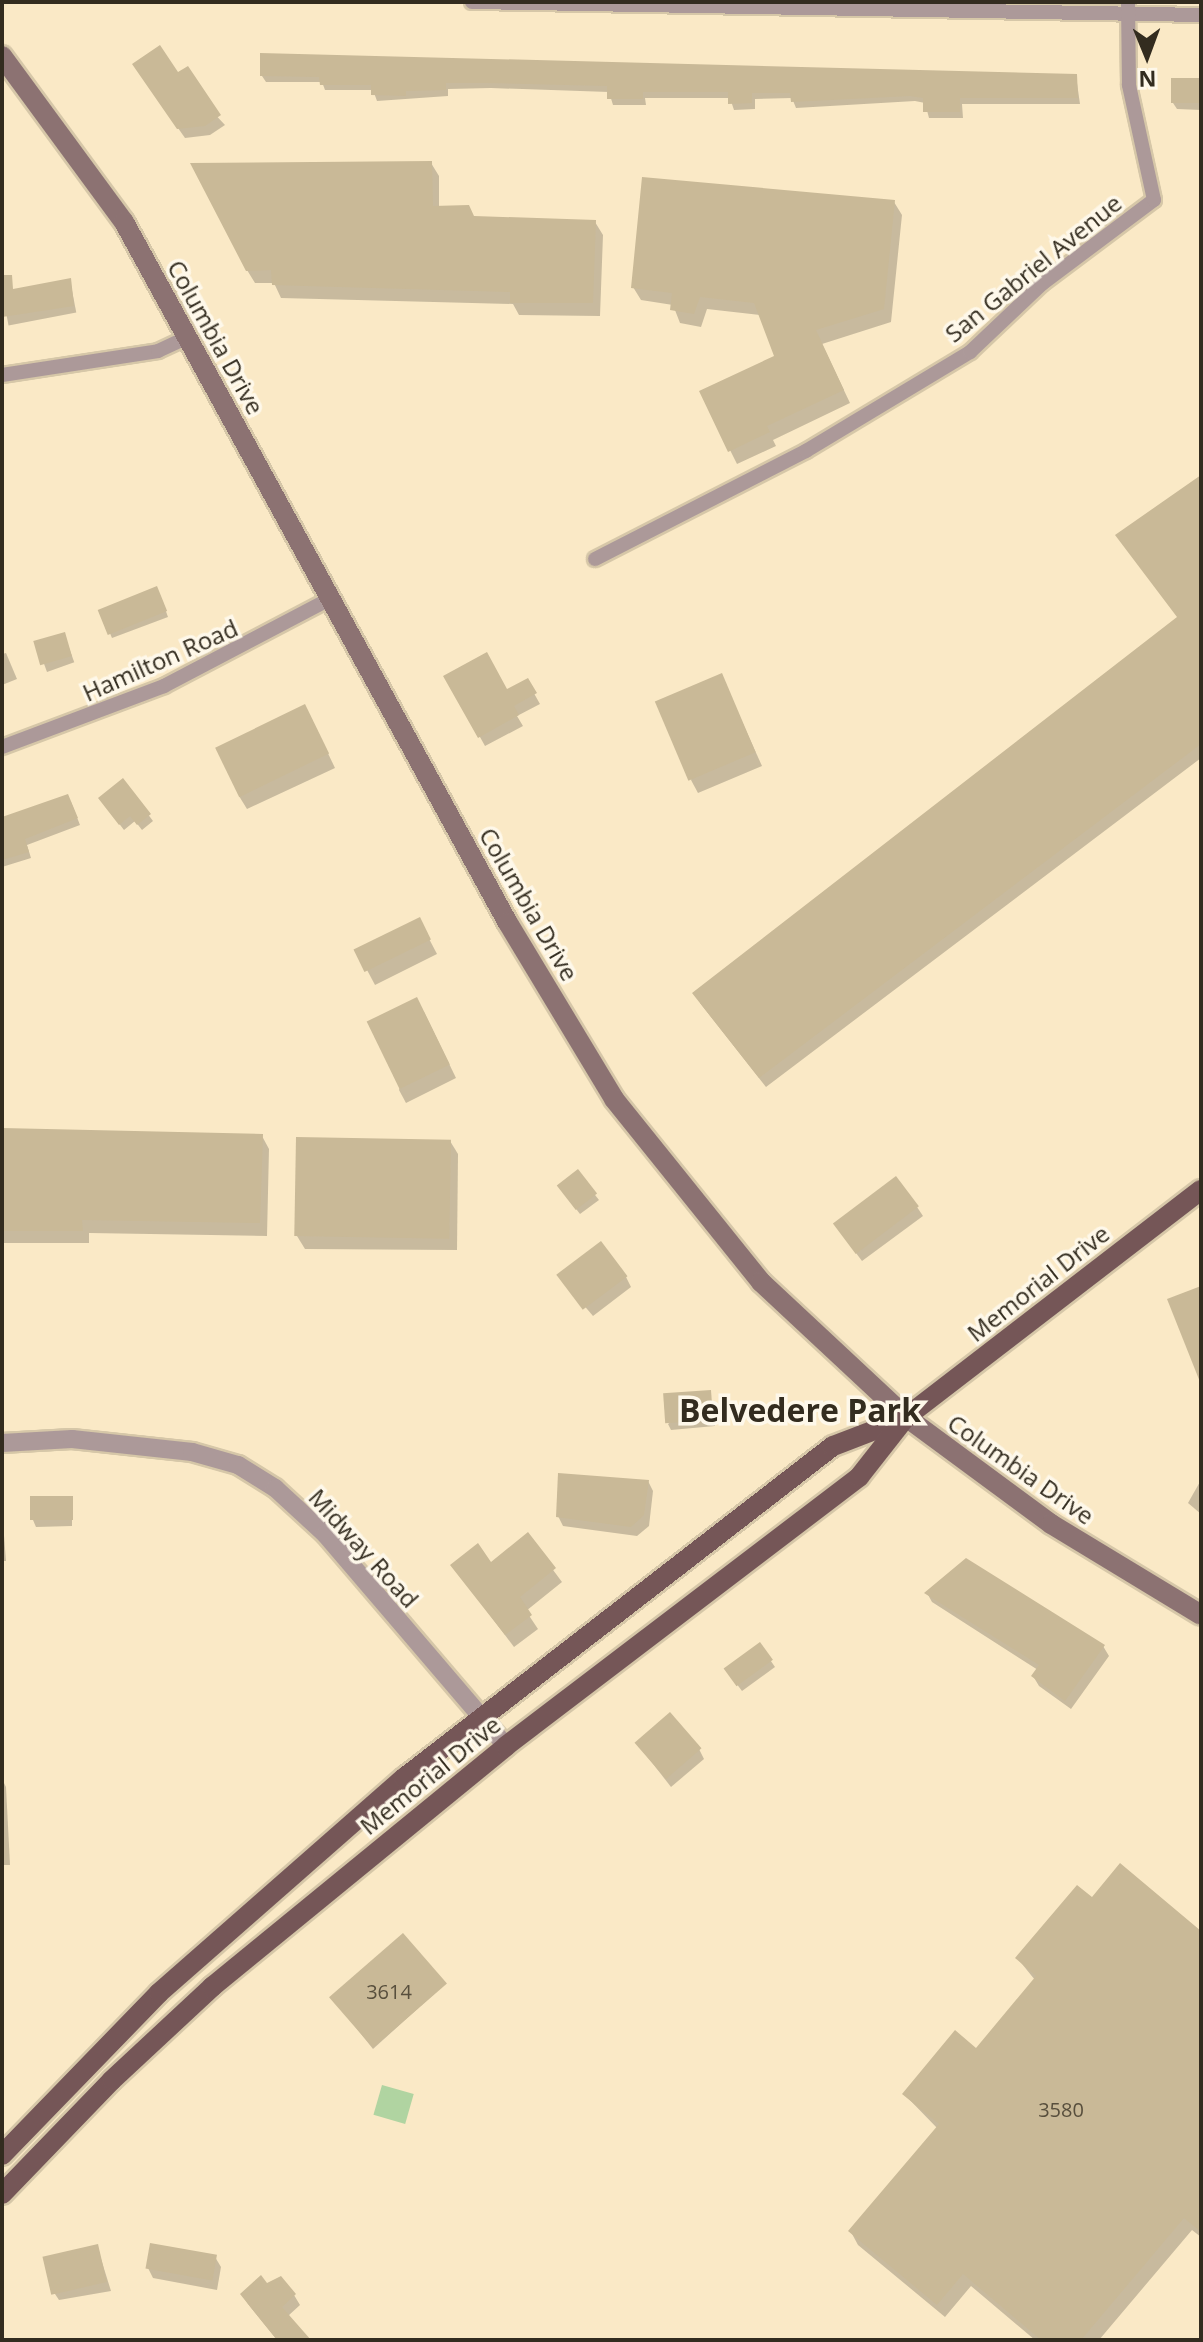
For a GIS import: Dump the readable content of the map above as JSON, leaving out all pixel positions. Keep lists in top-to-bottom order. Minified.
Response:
{"streets":{"main road":["Columbia Drive","Memorial Drive"],"street":["San Gabriel Avenue","Hamilton Road","Midway Road"]},"crossings":[["Columbia Drive","Hamilton Road"],["Columbia Drive","Memorial Drive"],["Memorial Drive","Midway Road"]],"districts":["Belvedere Park"],"house_numbers":["3614","3580"],"north":"bottom"}
